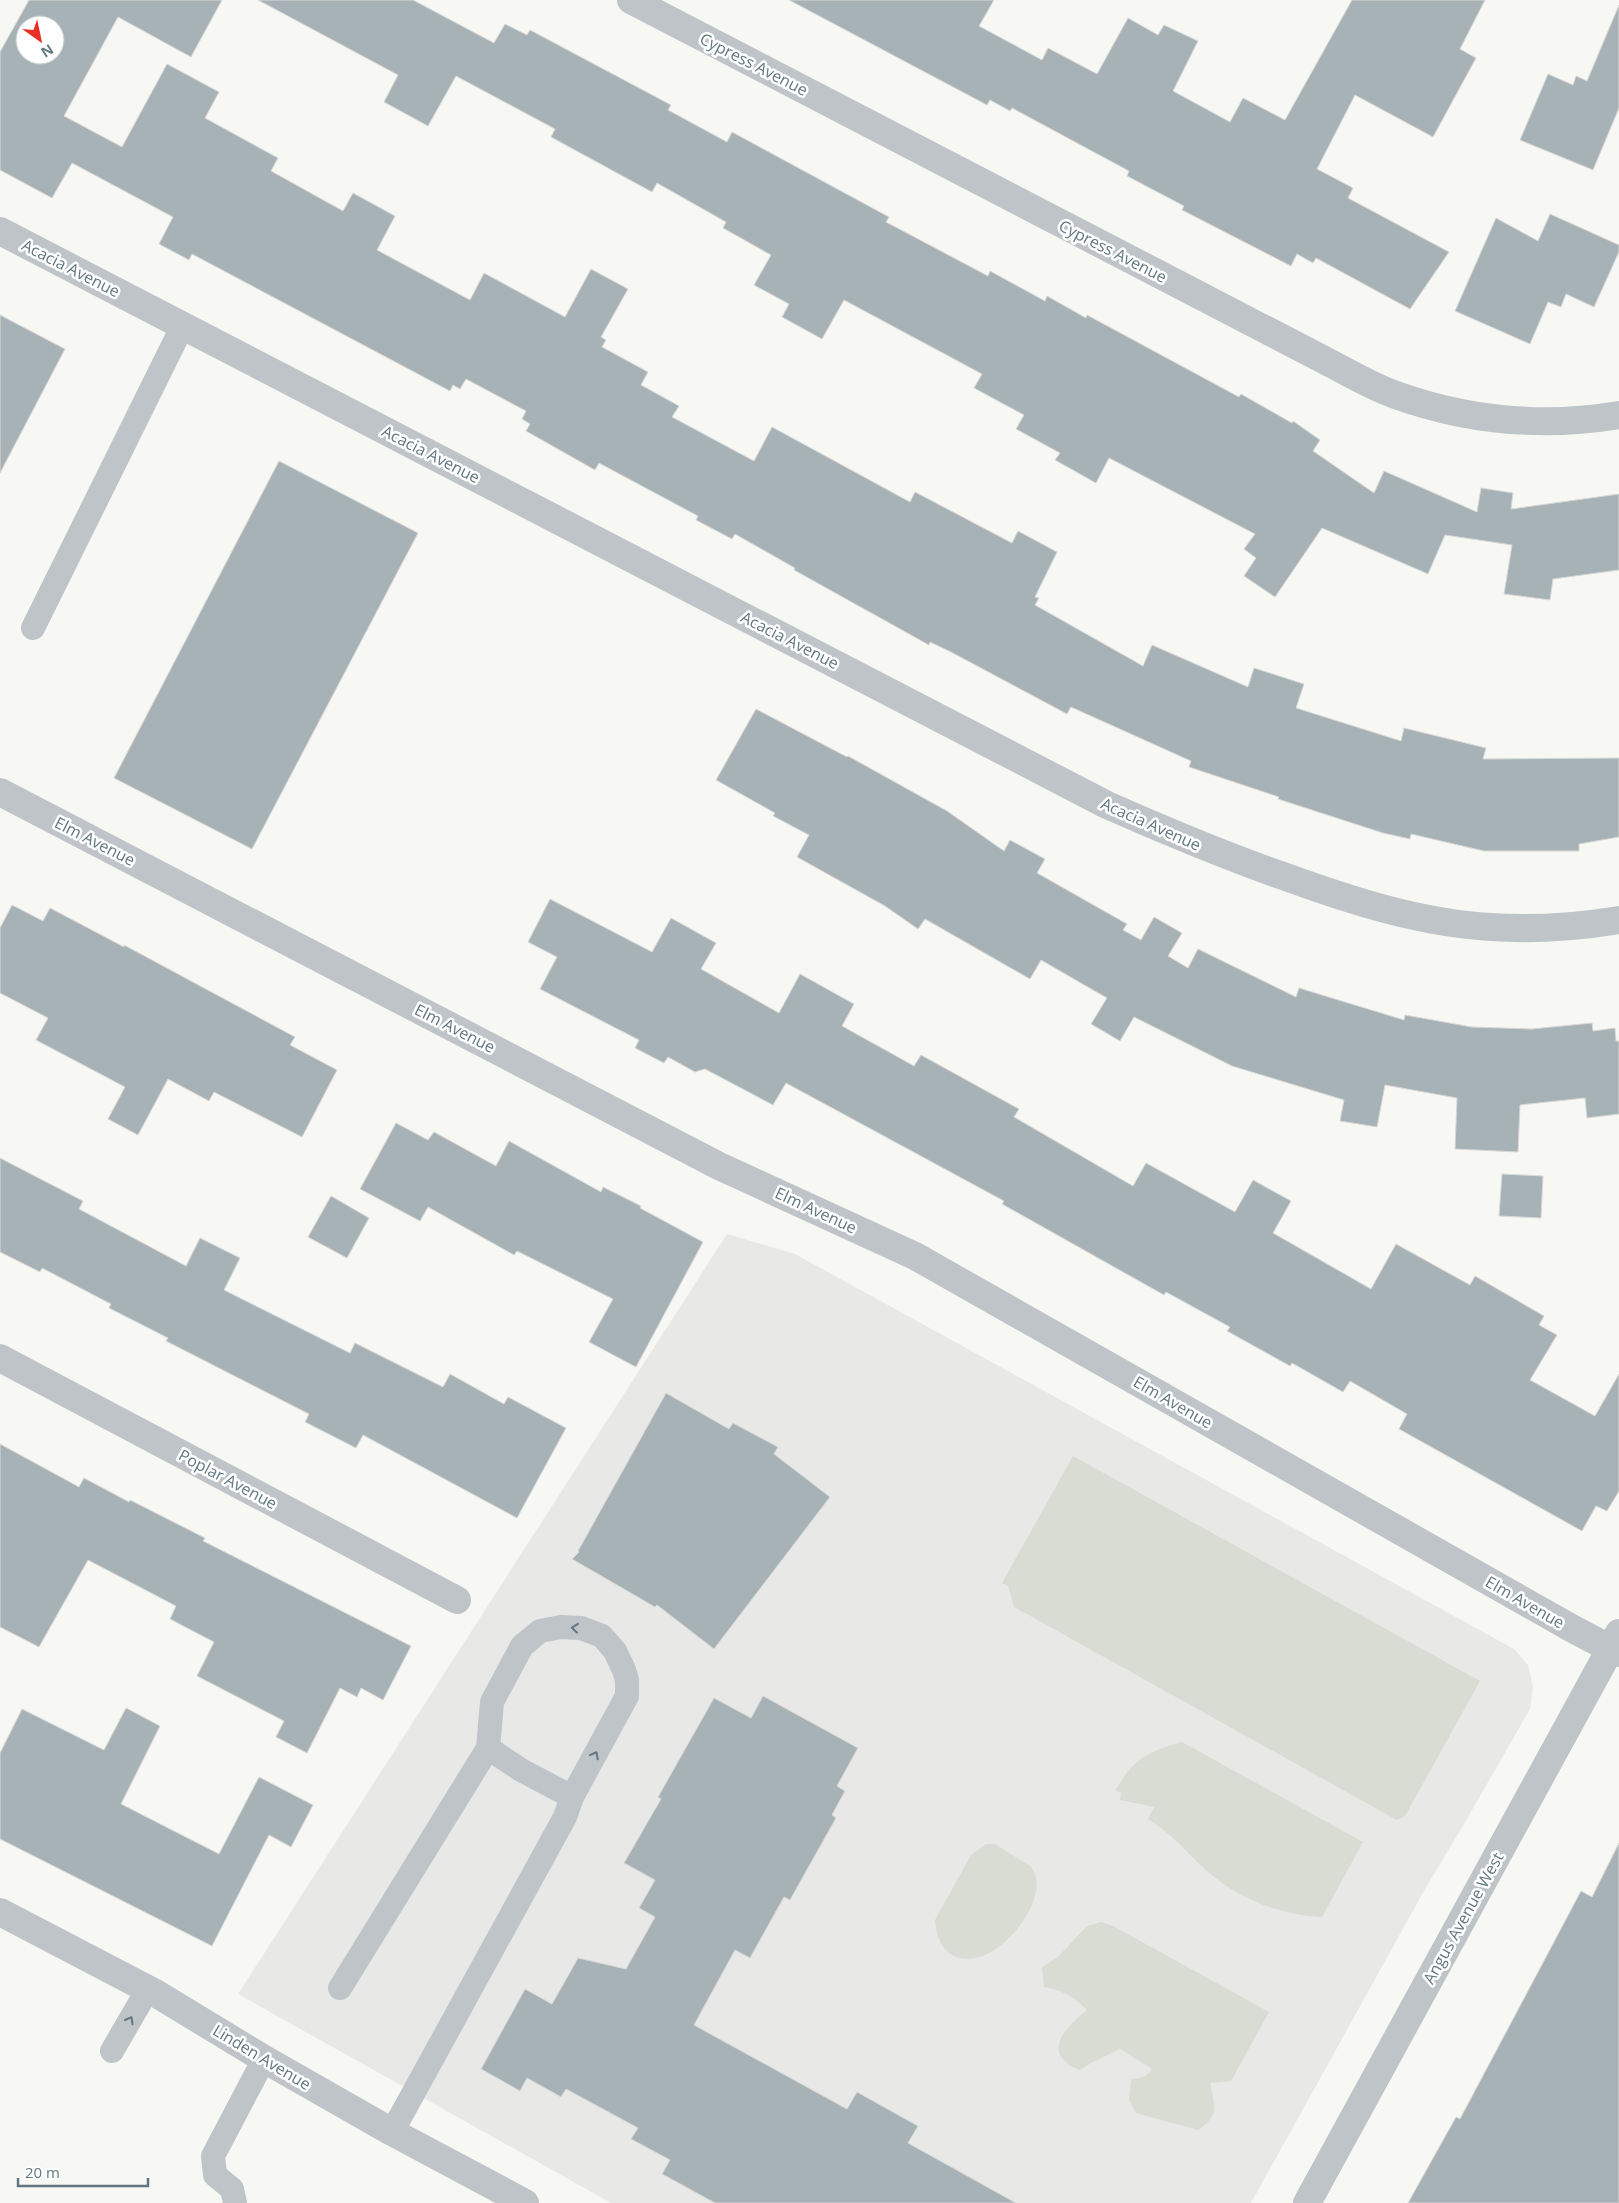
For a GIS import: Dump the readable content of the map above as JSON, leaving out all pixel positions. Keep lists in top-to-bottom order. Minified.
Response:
{"streets":{"street":["Cypress Avenue","Acacia Avenue","Elm Avenue","Poplar Avenue","Angus Avenue West","Linden Avenue"]},"crossings":[["Elm Avenue","Angus Avenue West"]],"scale_bar":"20 m","north":"bottom right"}
